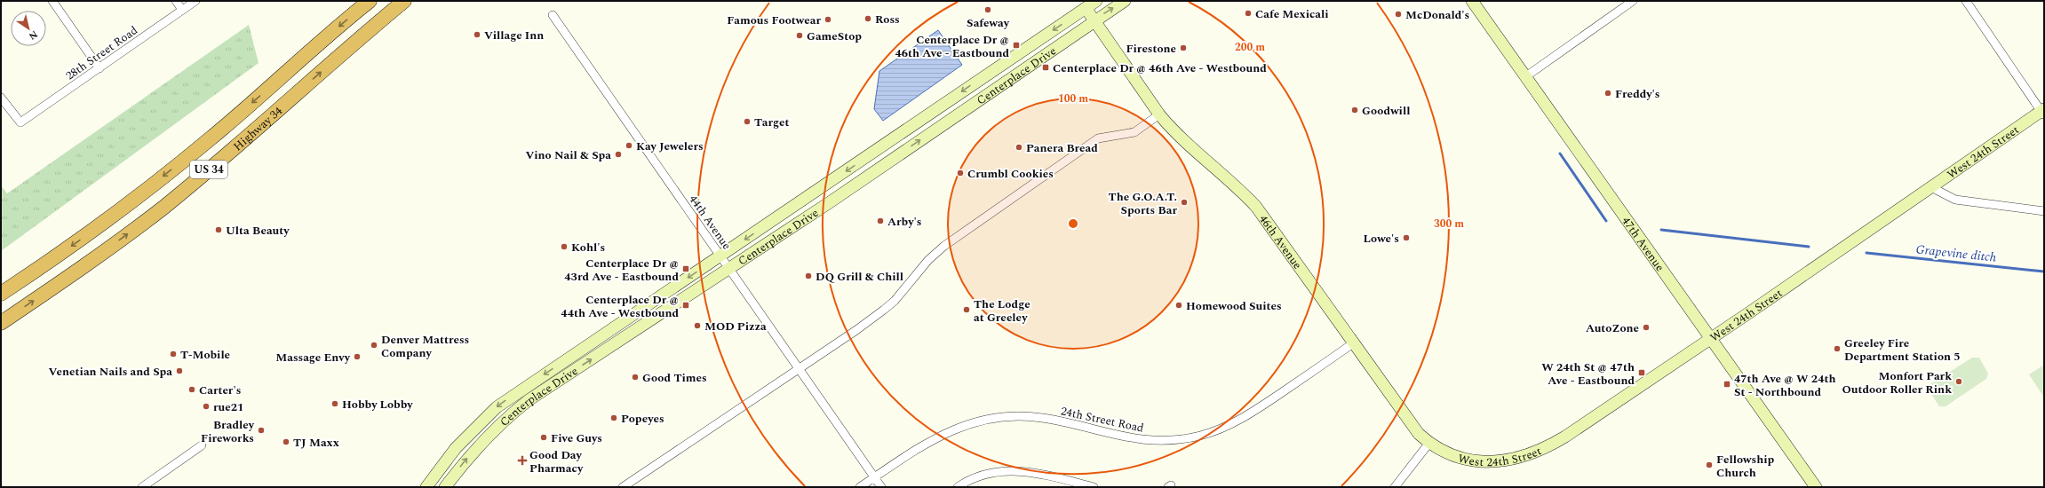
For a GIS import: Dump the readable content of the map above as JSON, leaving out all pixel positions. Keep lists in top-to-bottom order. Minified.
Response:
{"streets":{"highway":["Highway 34","US 34"],"street":["28th Street Road","Centerplace Drive","West 24th Street","44th Avenue","46th Avenue","47th Avenue","24th Street Road"]},"crossings":[["Centerplace Drive","44th Avenue"],["Centerplace Drive","46th Avenue"],["West 24th Street","46th Avenue"],["West 24th Street","47th Avenue"],["44th Avenue","24th Street Road"],["46th Avenue","24th Street Road"]],"water":["Grapevine ditch"],"places":{"other":["Safeway","Cafe Mexicali","McDonald's","Ross","Famous Footwear","Village Inn","GameStop","Firestone","Freddy's","Goodwill","Target","Kay Jewelers","Panera Bread","Vino Nail & Spa","Crumbl Cookies","The G.O.A.T. Sports Bar","Arby's","Ulta Beauty","Lowe's","Kohl's","DQ Grill & Chill","Homewood Suites","The Lodge at Greeley","MOD Pizza","AutoZone","Denver Mattress Company","Greeley Fire Department Station 5","T-Mobile","Massage Envy","Venetian Nails and Spa","Good Times","Monfort Park Outdoor Roller Rink","Carter's","Hobby Lobby","rue21","Popeyes","Bradley Fireworks","Five Guys","TJ Maxx","Fellowship Church"],"transit":["Centerplace Dr @ 46th Ave - Eastbound","Centerplace Dr @ 46th Ave - Westbound","Centerplace Dr @ 43rd Ave - Eastbound","Centerplace Dr @ 44th Ave - Westbound","W 24th St @ 47th Ave - Eastbound","47th Ave @ W 24th St - Northbound"],"health":["Good Day Pharmacy"]},"north":"bottom right","rings":["200 m","100 m","300 m"]}
